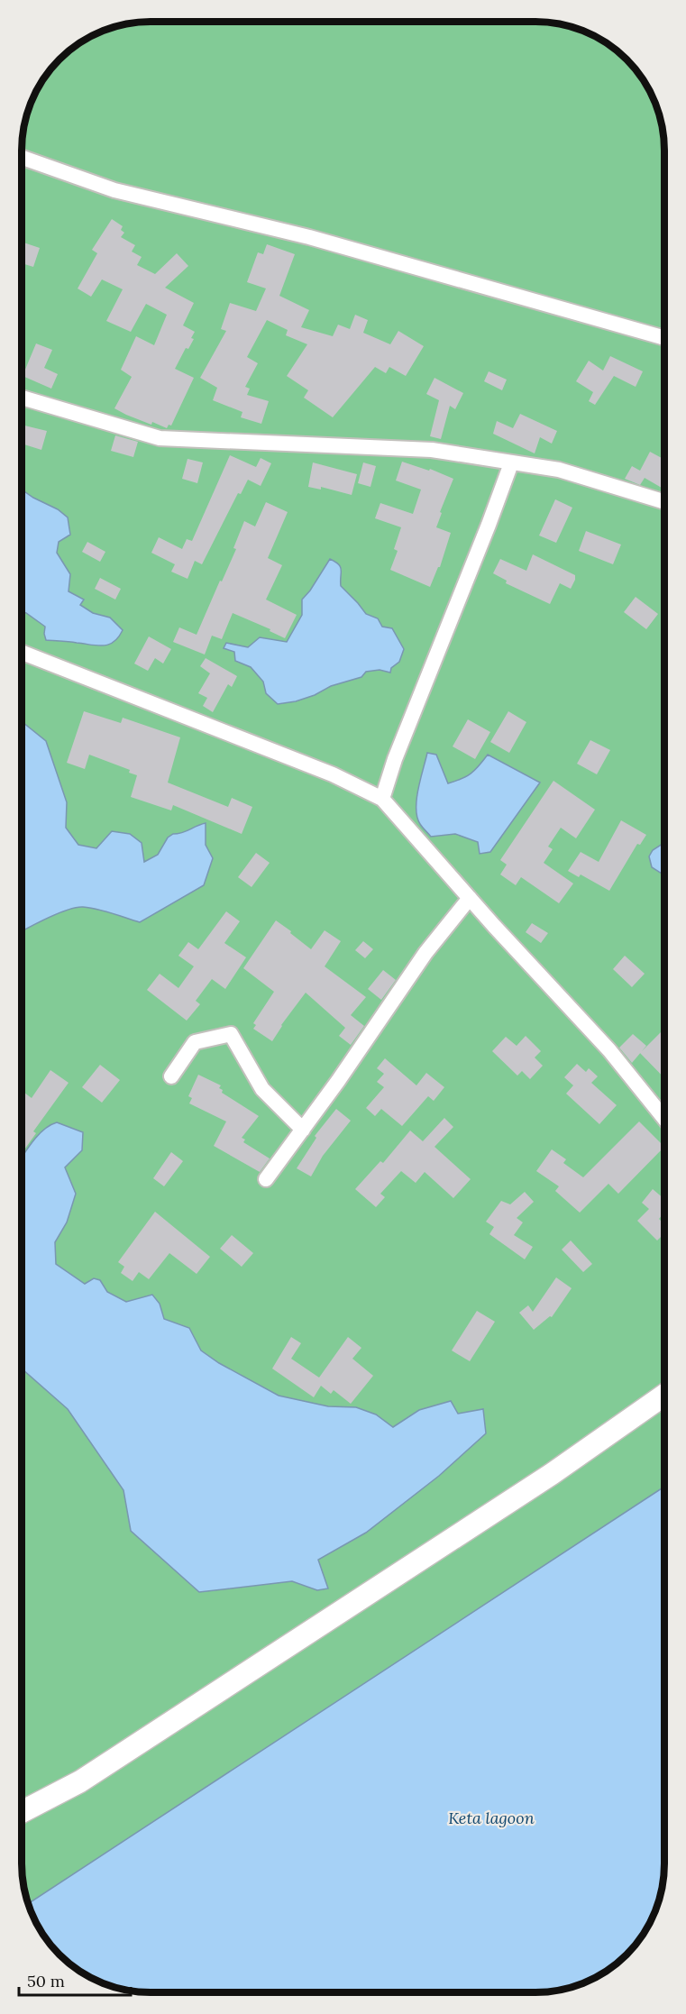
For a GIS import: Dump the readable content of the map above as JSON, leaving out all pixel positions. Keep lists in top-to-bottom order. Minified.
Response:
{"water":["Keta lagoon"],"scale_bar":"50 m"}
